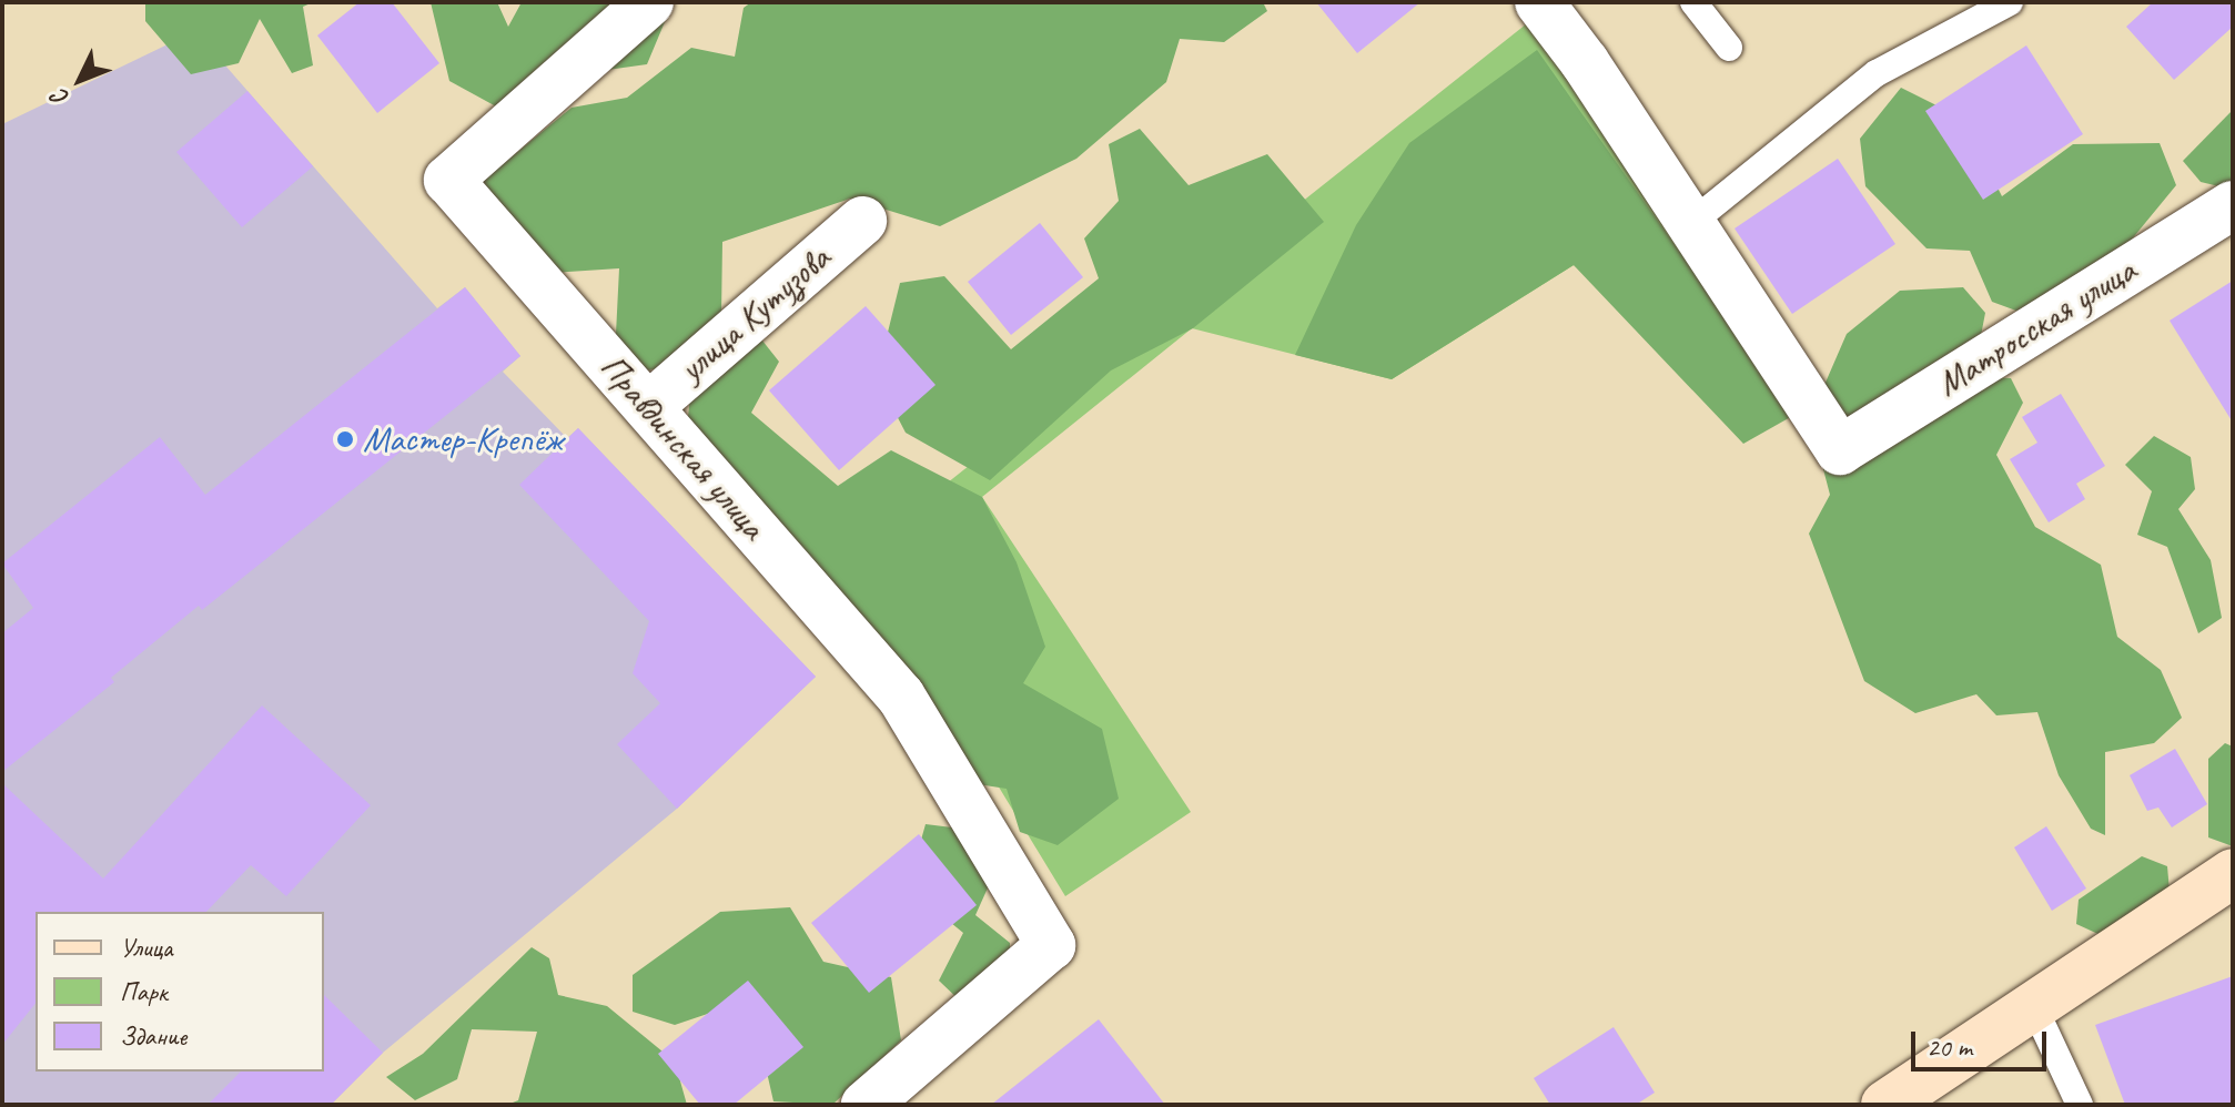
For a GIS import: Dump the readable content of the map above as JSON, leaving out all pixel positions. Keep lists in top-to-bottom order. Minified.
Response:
{"streets":{"street":["улица Кутузова","Матросская улица","Правдинская улица"]},"crossings":[["улица Кутузова","Правдинская улица"]],"places":["Мастер-Крепёж"],"legend":["Улица","Парк","Здание"],"scale_bar":"20 m","north":"bottom left"}
